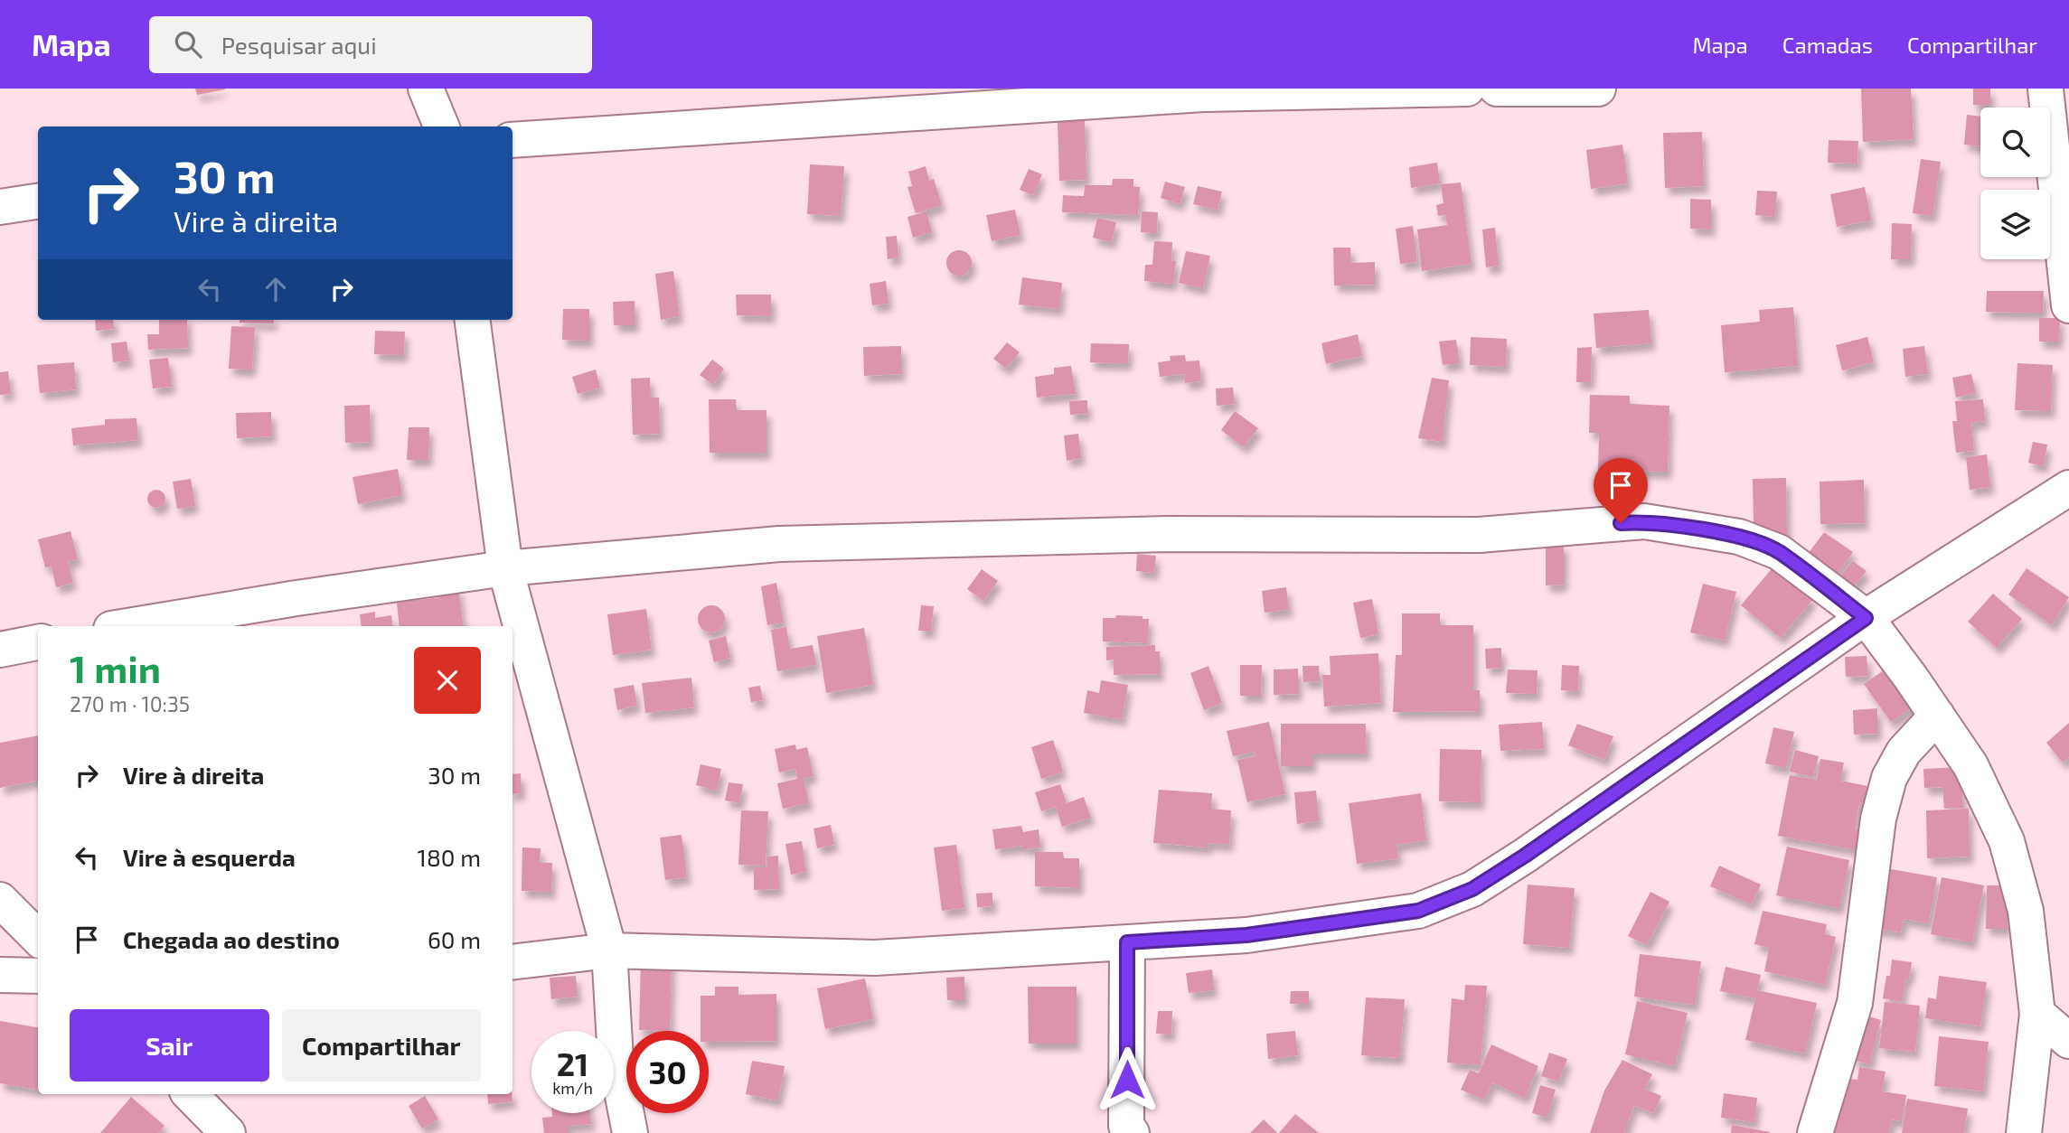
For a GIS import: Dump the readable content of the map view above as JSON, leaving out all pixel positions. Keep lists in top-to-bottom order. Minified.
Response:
{"page":{"header":"Mapa","search":"Pesquisar aqui","nav":["Mapa","Camadas","Compartilhar"],"turn":["30 m","Vire à direita"],"heading":["1 min","270 m · 10:35"],"list":[{"name":"Vire à direita","value":"30 m"},{"name":"Vire à esquerda","value":"180 m"},{"name":"Chegada ao destino","value":"60 m"}],"buttons":["Sair","Compartilhar"],"speed":"21 km/h","limit":"30"}}
